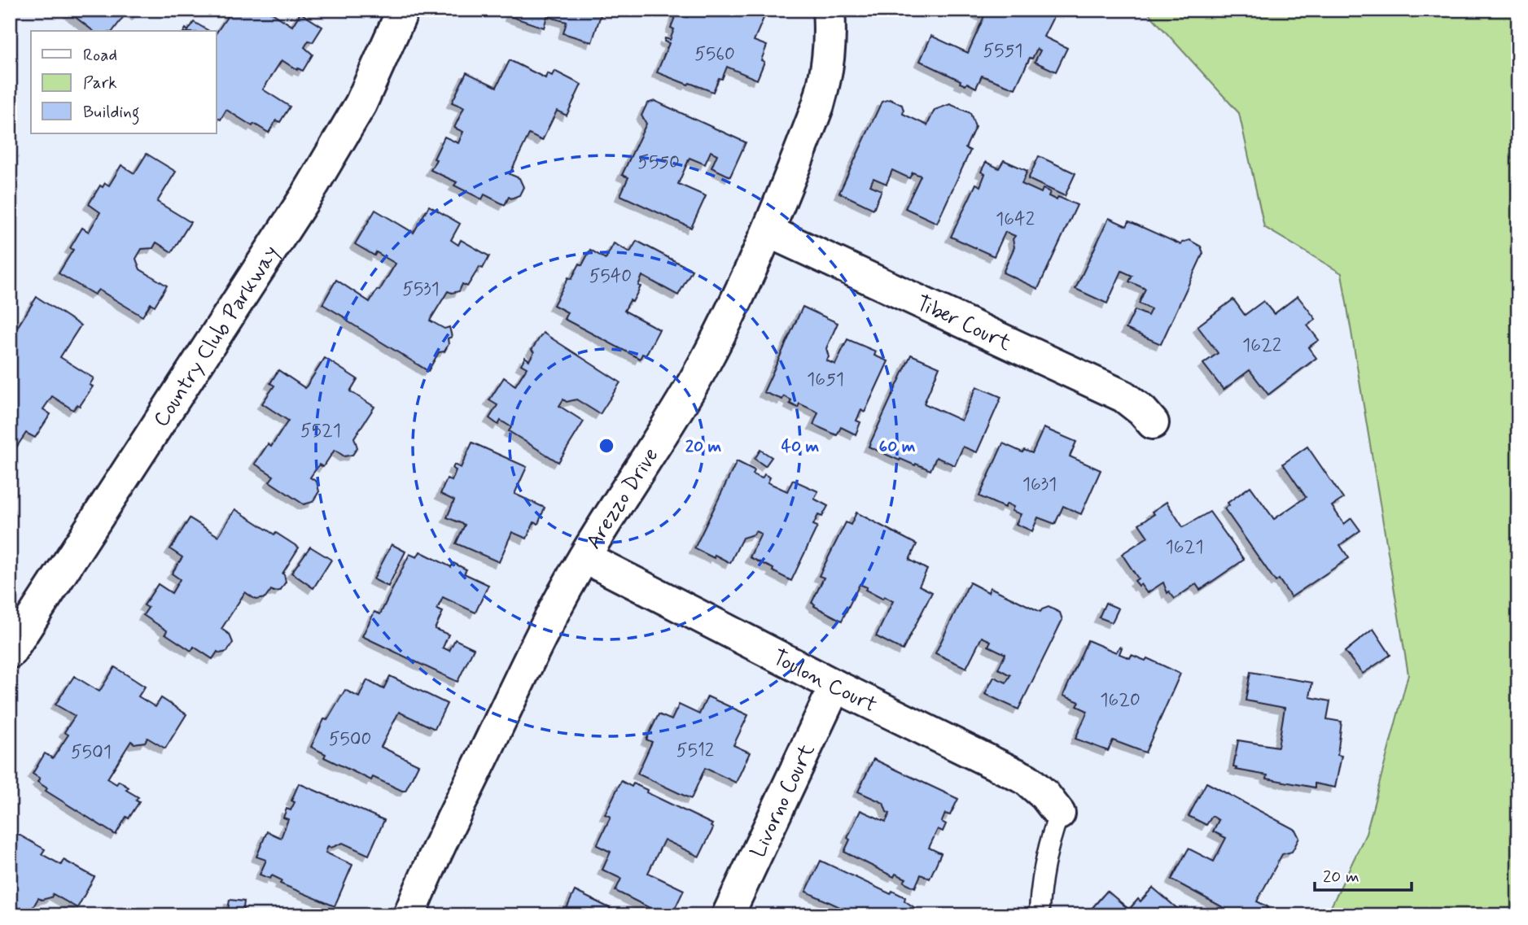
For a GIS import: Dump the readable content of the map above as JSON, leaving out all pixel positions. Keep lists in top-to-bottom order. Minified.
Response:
{"streets":{"street":["Tiber Court","Country Club Parkway","Arezzo Drive","Toulon Court","Livorno Court"]},"crossings":[["Tiber Court","Arezzo Drive"],["Arezzo Drive","Toulon Court"],["Toulon Court","Livorno Court"]],"house_numbers":["5551","5560","5550","1642","5540","5531","1622","1651","5521","1631","1621","1620","5500","5512","5501"],"legend":["Road","Park","Building"],"scale_bar":"20 m","rings":["20 m","40 m","60 m"]}
